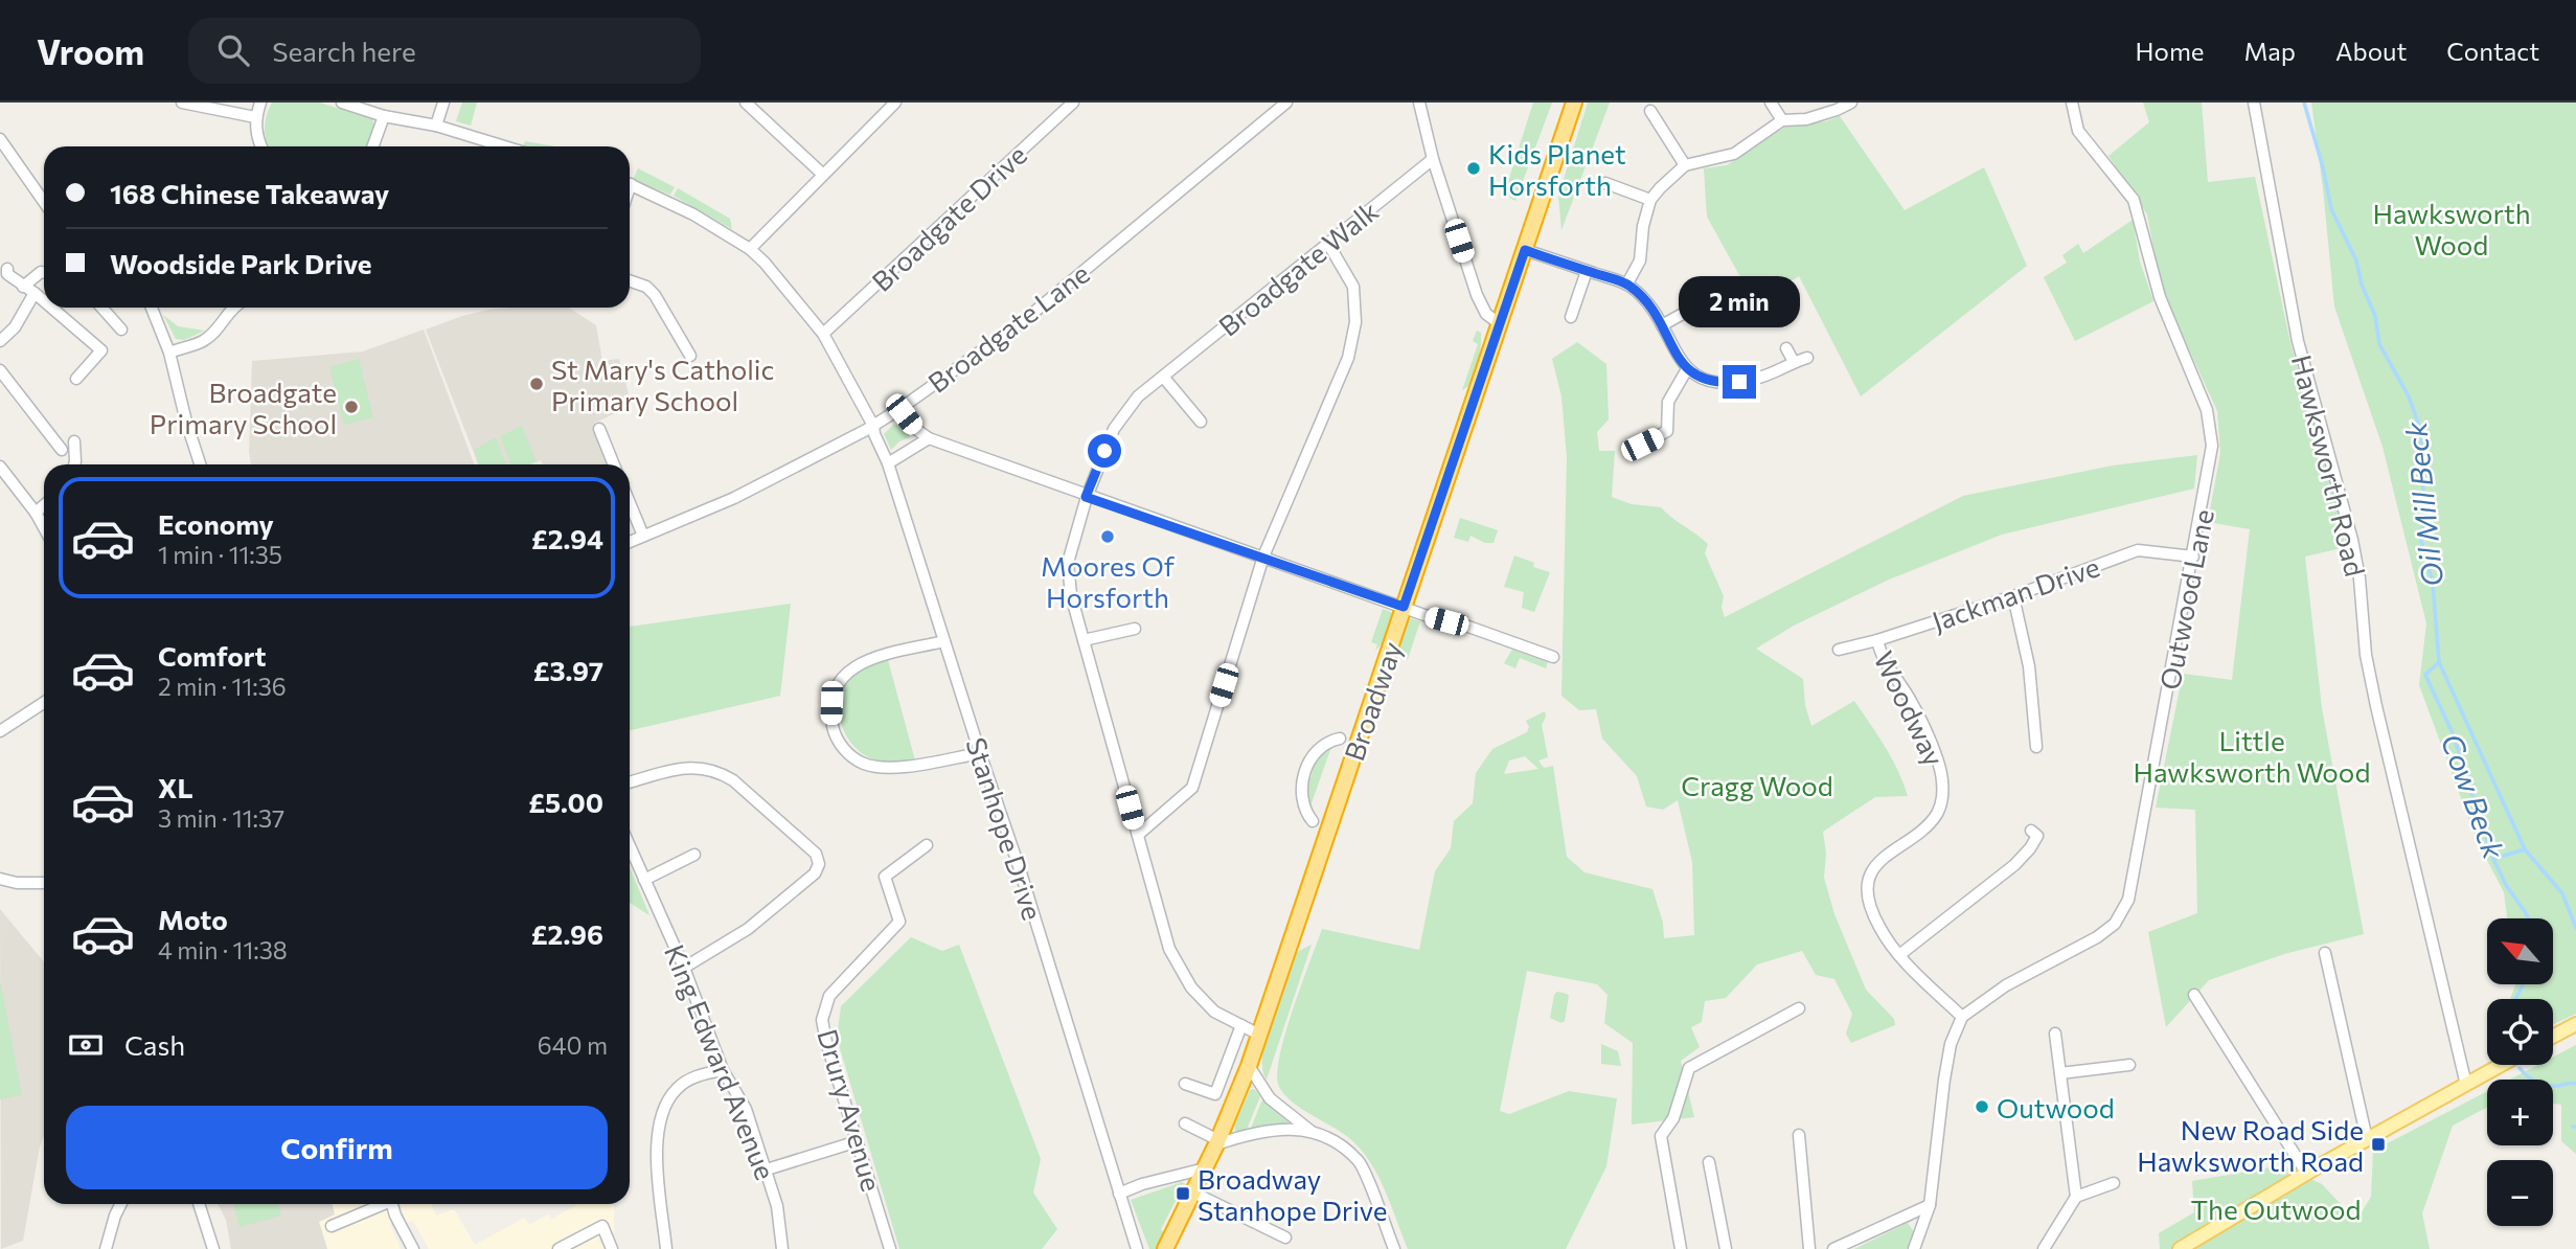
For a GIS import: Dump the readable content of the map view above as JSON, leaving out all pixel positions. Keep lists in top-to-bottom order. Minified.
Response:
{"streets":{"highway":["Broadway"],"street":["Broadgate Drive","Broadgate Walk","Broadgate Lane","Hawksworth Road","Jackman Drive","Outwood Lane","Woodway","Stanhope Drive","King Edward Avenue","Drury Avenue"]},"crossings":[["Broadgate Drive","Stanhope Drive"],["Broadgate Walk","Broadway"],["Broadgate Lane","Stanhope Drive"],["Jackman Drive","Outwood Lane"],["Jackman Drive","Woodway"],["Outwood Lane","Woodway"]],"water":["Oil Mill Beck","Cow Beck"],"parks":["Hawksworth Wood","Little Hawksworth Wood","Cragg Wood","The Outwood"],"places":{"other":["Kids Planet Horsforth","St Mary's Catholic Primary School","Broadgate Primary School","Moores Of Horsforth","Outwood"],"transit":["New Road Side Hawksworth Road","Broadway Stanhope Drive"]},"north":"top left","page":{"header":"Vroom","search":"Search here","nav":["Home","Map","About","Contact"],"banner":["168 Chinese Takeaway","Woodside Park Drive"],"bubble":"2 min","list":[{"name":"Economy","note":"1 min · 11:35","value":"£2.94"},{"name":"Comfort","note":"2 min · 11:36","value":"£3.97"},{"name":"XL","note":"3 min · 11:37","value":"£5.00"},{"name":"Moto","note":"4 min · 11:38","value":"£2.96"}],"map_buttons":["+","−"],"pay":["Cash","640 m"],"buttons":"Confirm"}}
